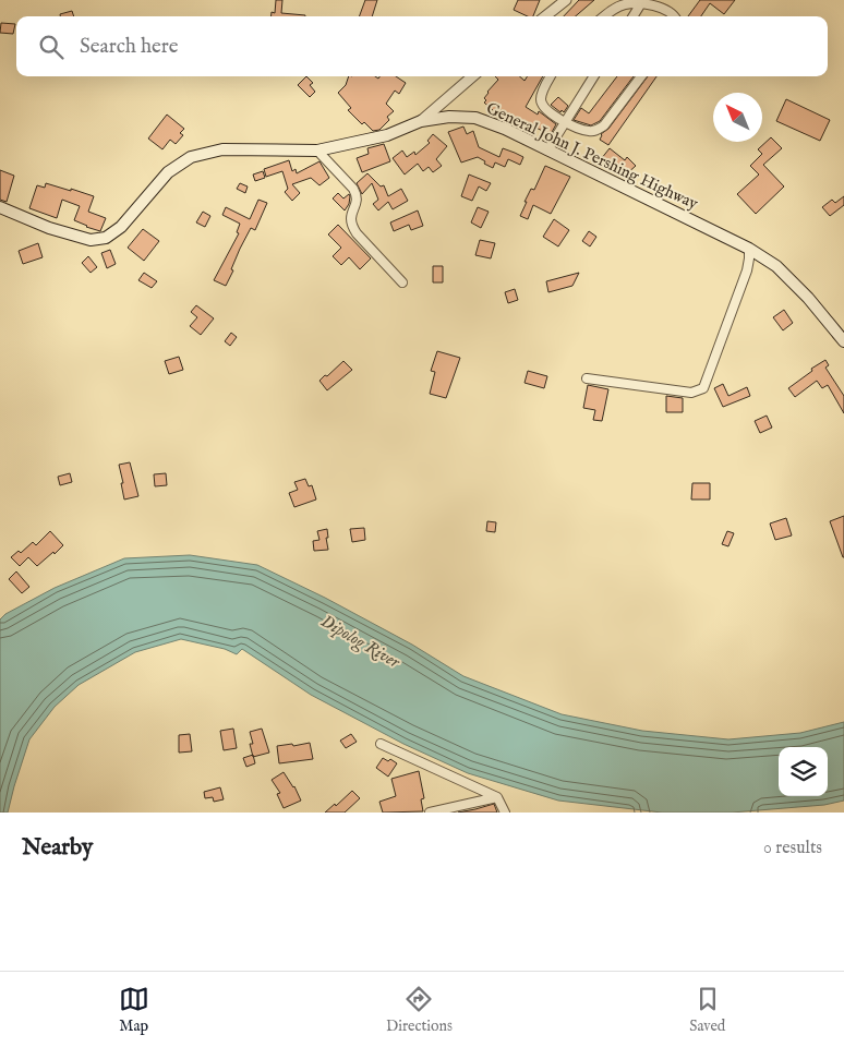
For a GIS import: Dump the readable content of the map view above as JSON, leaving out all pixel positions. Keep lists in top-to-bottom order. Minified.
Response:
{"streets":{"main road":["General John J. Pershing Highway"]},"water":["Dipolog River"],"north":"top left","page":{"search":"Search here","heading":["Nearby","0 results"],"nav":["Map","Directions","Saved"]}}
